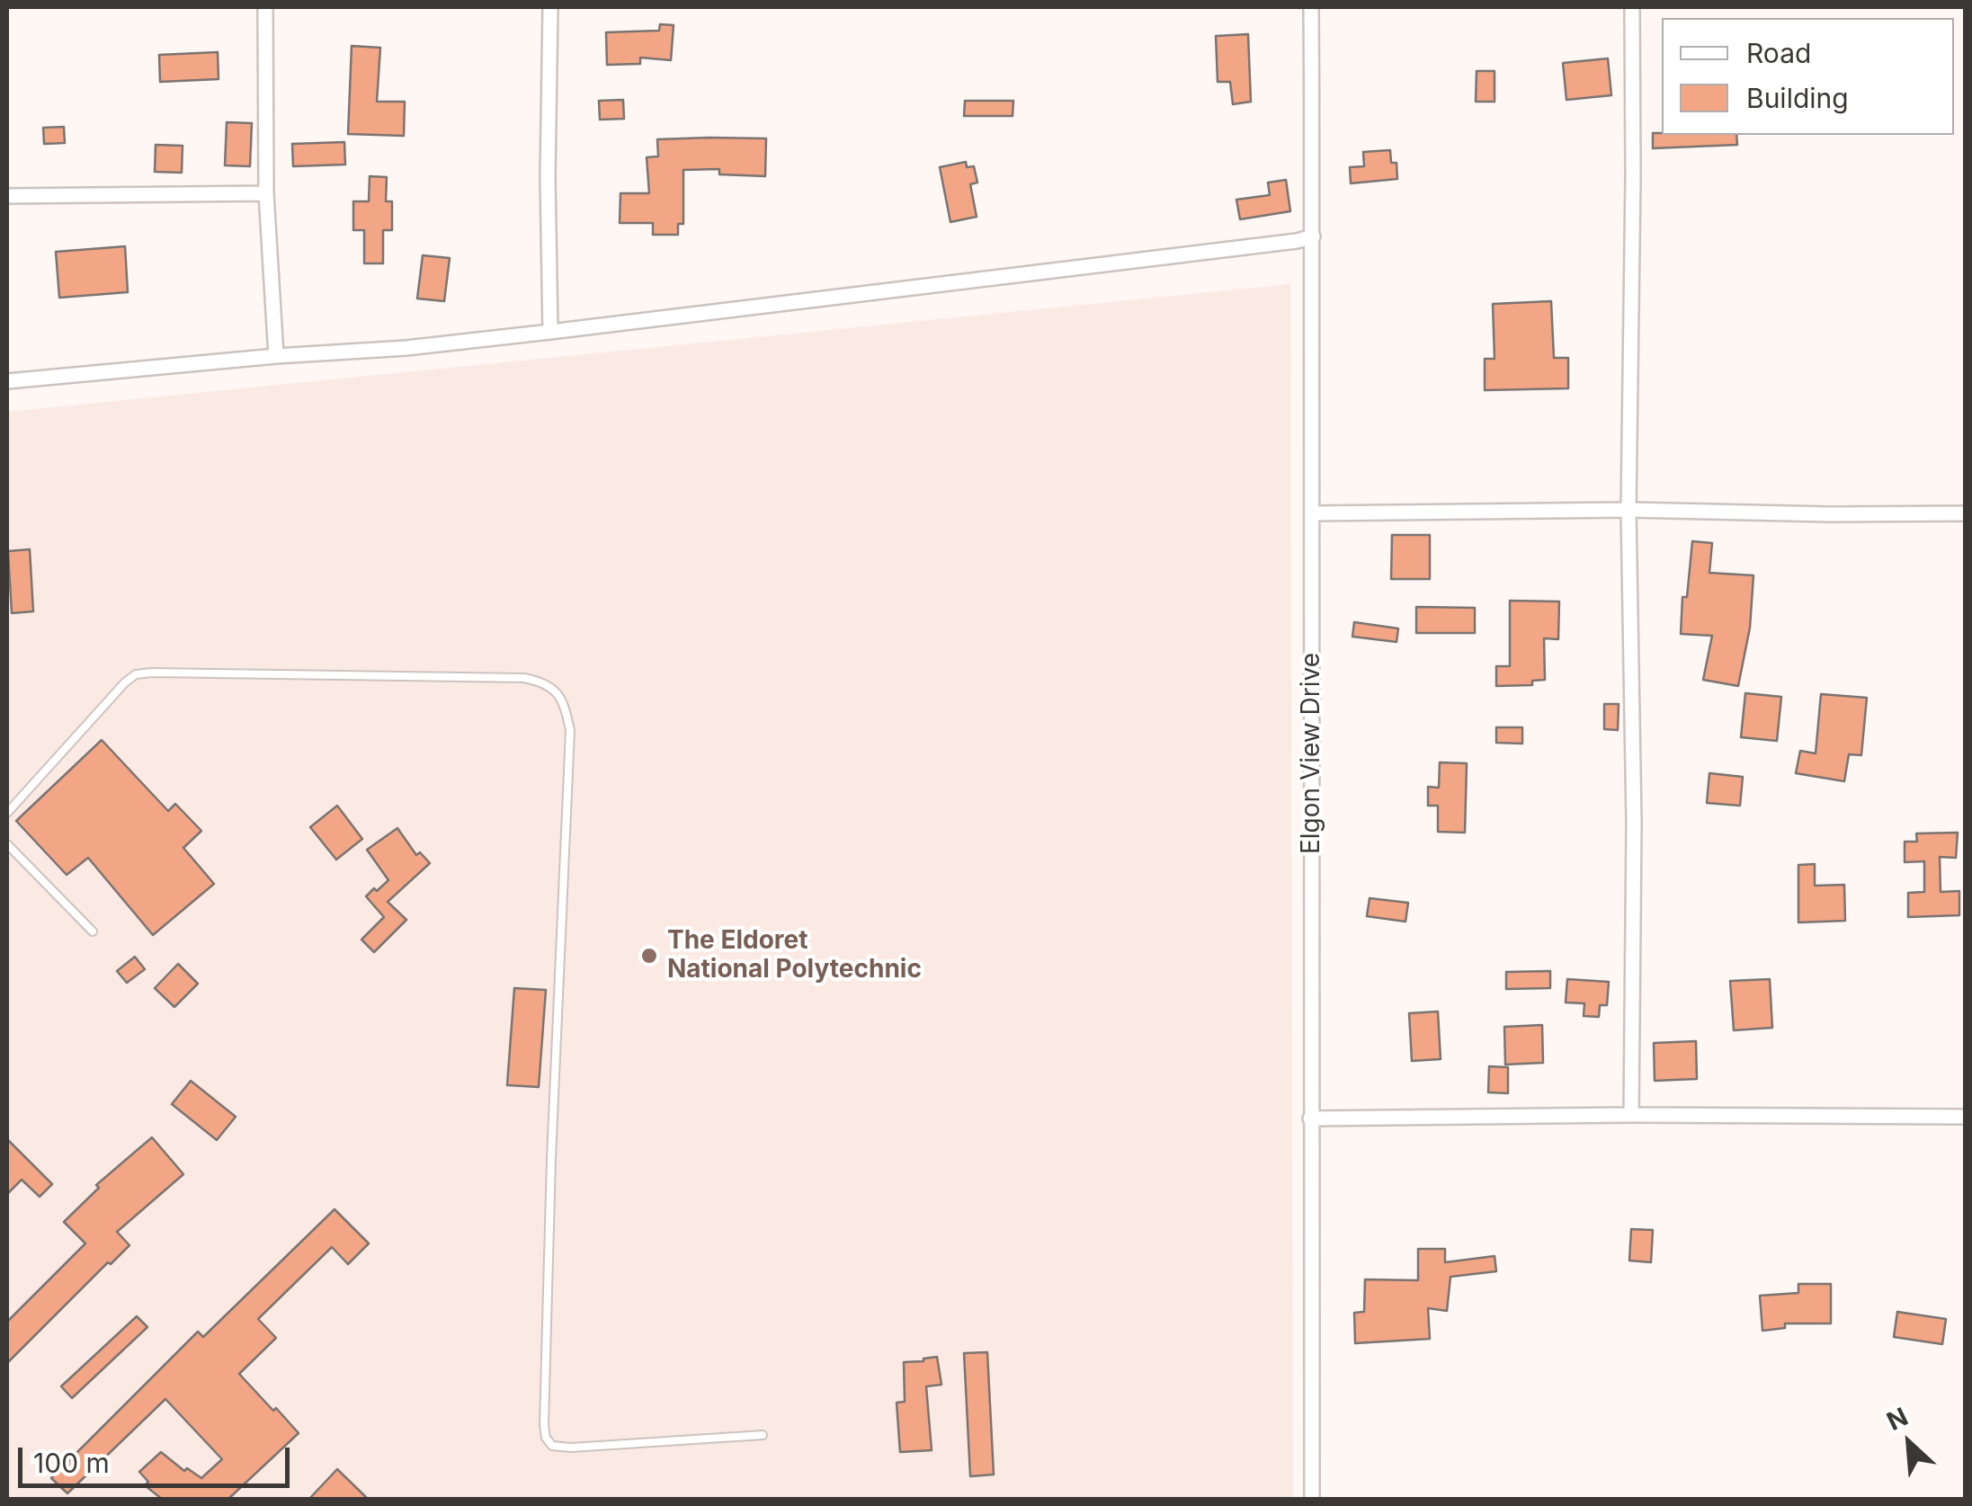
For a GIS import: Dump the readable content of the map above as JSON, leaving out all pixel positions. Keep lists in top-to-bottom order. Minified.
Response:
{"streets":{"street":["Elgon View Drive"]},"places":["The Eldoret National Polytechnic"],"legend":["Road","Building"],"scale_bar":"100 m","north":"top left"}
